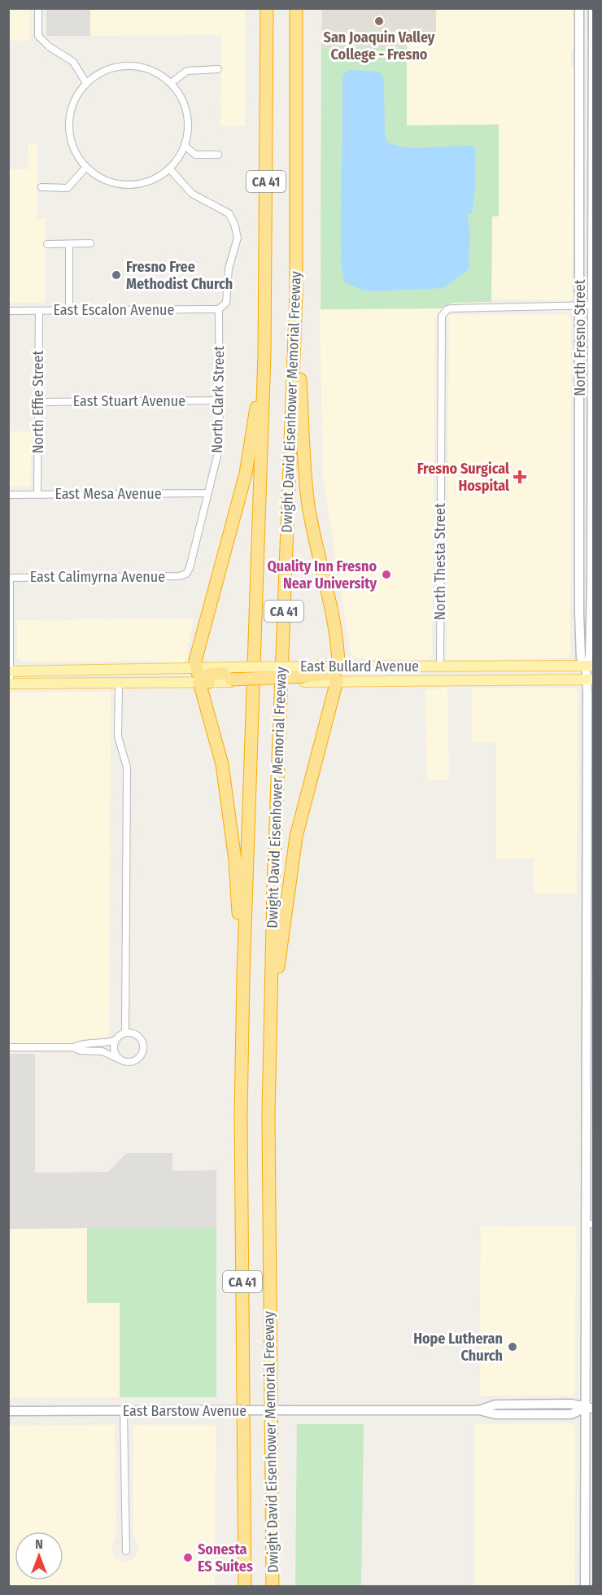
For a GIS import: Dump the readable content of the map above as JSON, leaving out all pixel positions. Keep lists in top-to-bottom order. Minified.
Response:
{"streets":{"highway":["CA 41","Dwight David Eisenhower Memorial Freeway"],"main road":["North Fresno Street","East Bullard Avenue","East Barstow Avenue"],"street":["East Escalon Avenue","North Clark Street","East Stuart Avenue","North Effie Street","East Mesa Avenue","North Thesta Street","East Calimyrna Avenue"]},"crossings":[["East Escalon Avenue","North Clark Street"],["East Escalon Avenue","North Effie Street"],["North Fresno Street","North Thesta Street"],["North Fresno Street","East Bullard Avenue"],["North Fresno Street","East Barstow Avenue"],["North Clark Street","East Stuart Avenue"],["North Clark Street","East Mesa Avenue"],["North Clark Street","East Calimyrna Avenue"],["East Stuart Avenue","North Effie Street"],["North Effie Street","East Mesa Avenue"],["North Thesta Street","East Bullard Avenue"]],"places":{"other":["San Joaquin Valley College - Fresno","Fresno Free Methodist Church","Quality Inn Fresno Near University","Hope Lutheran Church","Sonesta ES Suites"],"health":["Fresno Surgical Hospital"]},"north":"top"}
